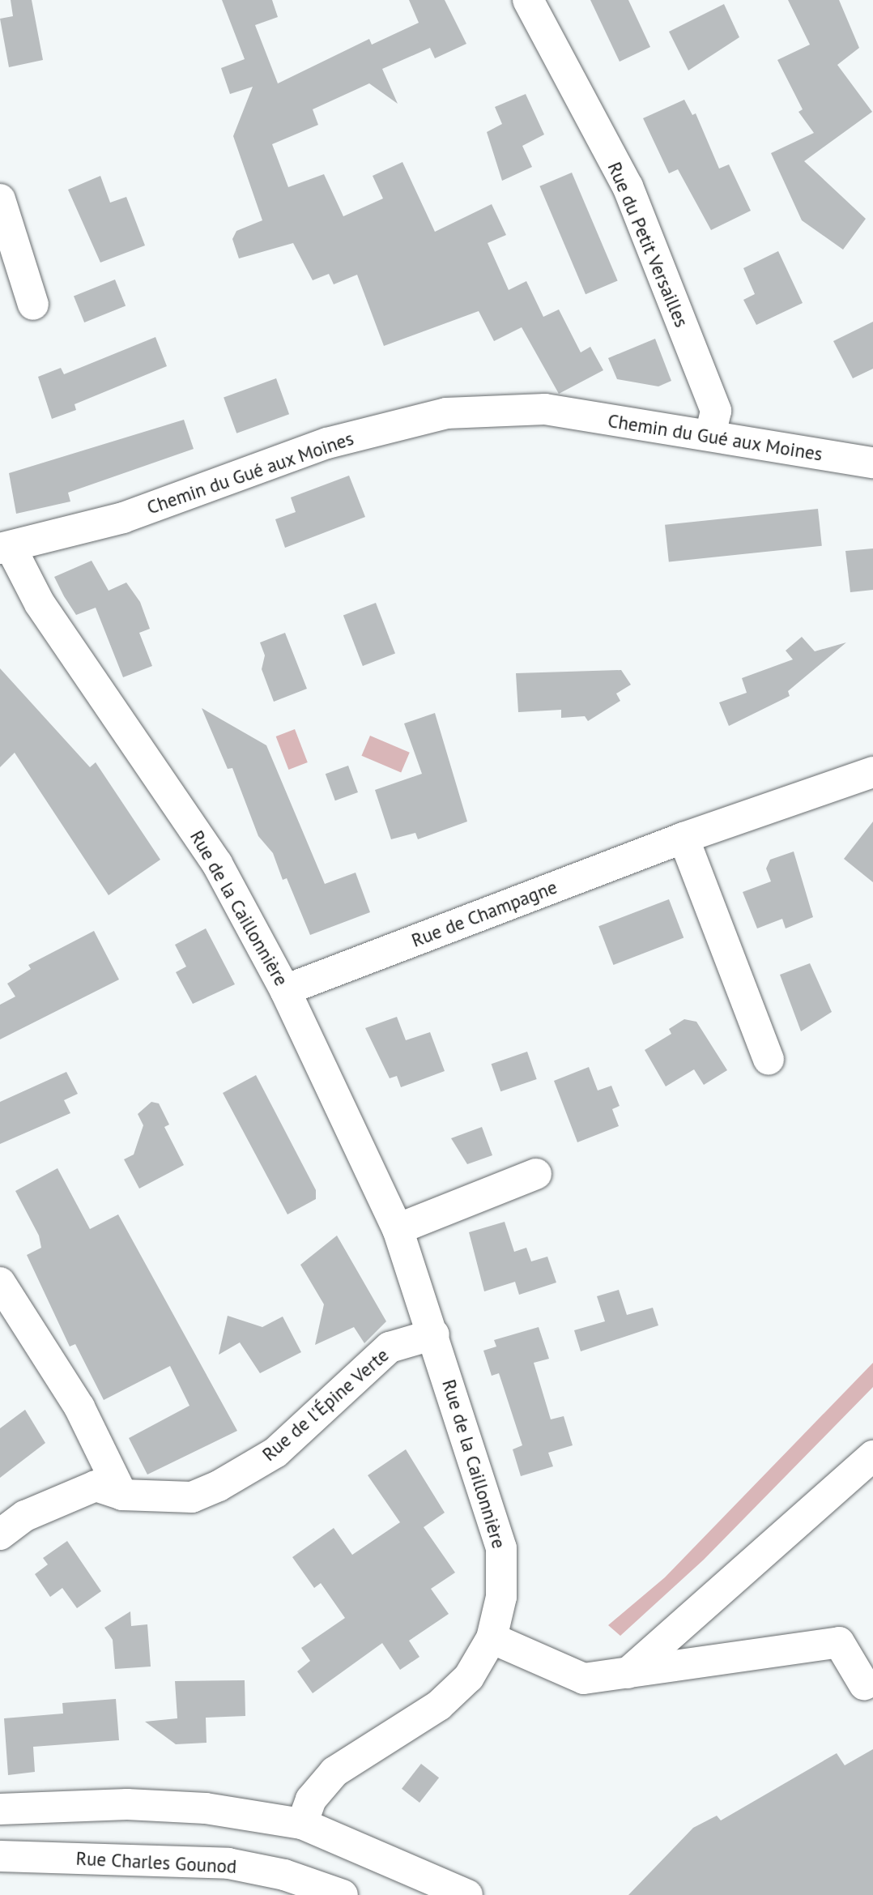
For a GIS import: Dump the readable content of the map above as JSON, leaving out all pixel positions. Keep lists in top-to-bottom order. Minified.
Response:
{"streets":{"street":["Rue du Petit Versailles","Chemin du Gué aux Moines","Rue de la Caillonnière","Rue de Champagne","Rue de l'Épine Verte","Rue Charles Gounod"]},"crossings":[["Rue du Petit Versailles","Chemin du Gué aux Moines"],["Chemin du Gué aux Moines","Rue de la Caillonnière"],["Rue de la Caillonnière","Rue de Champagne"],["Rue de la Caillonnière","Rue de l'Épine Verte"]]}
